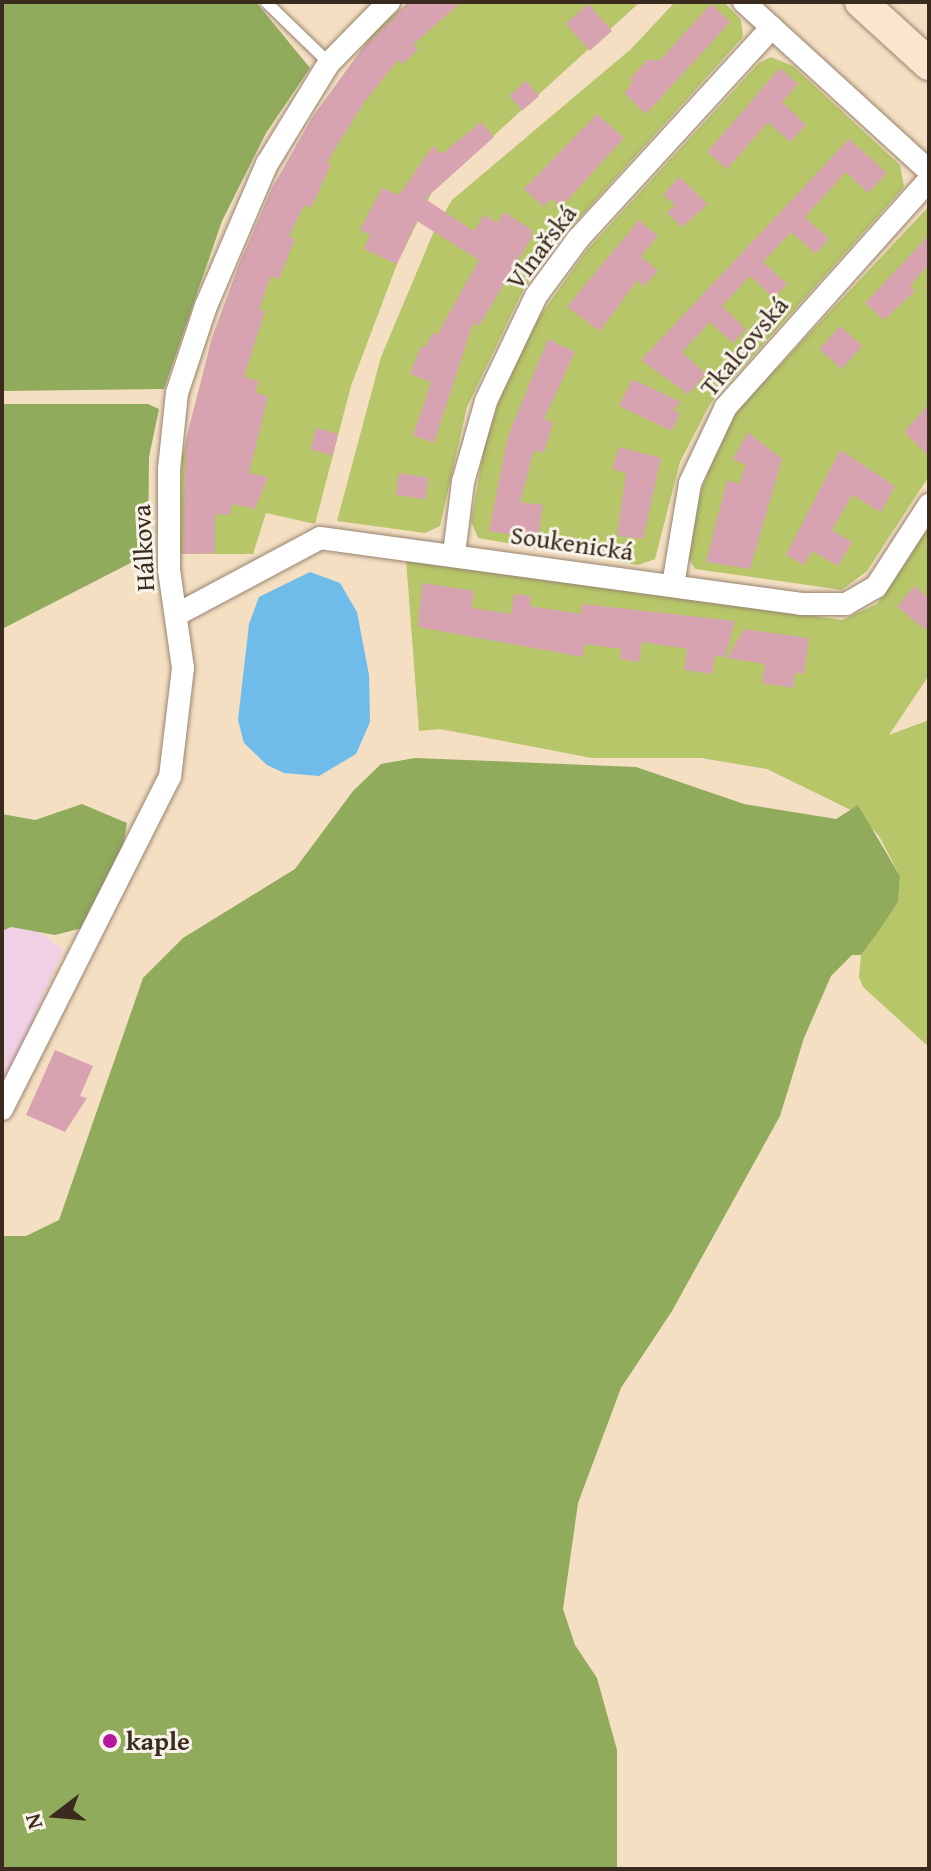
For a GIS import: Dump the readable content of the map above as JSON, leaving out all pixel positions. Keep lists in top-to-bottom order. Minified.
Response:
{"streets":{"street":["Vlnařská","Tkalcovská","Soukenická","Hálkova"]},"crossings":[["Vlnařská","Soukenická"],["Tkalcovská","Soukenická"],["Soukenická","Hálkova"]],"places":["kaple"],"north":"left"}
